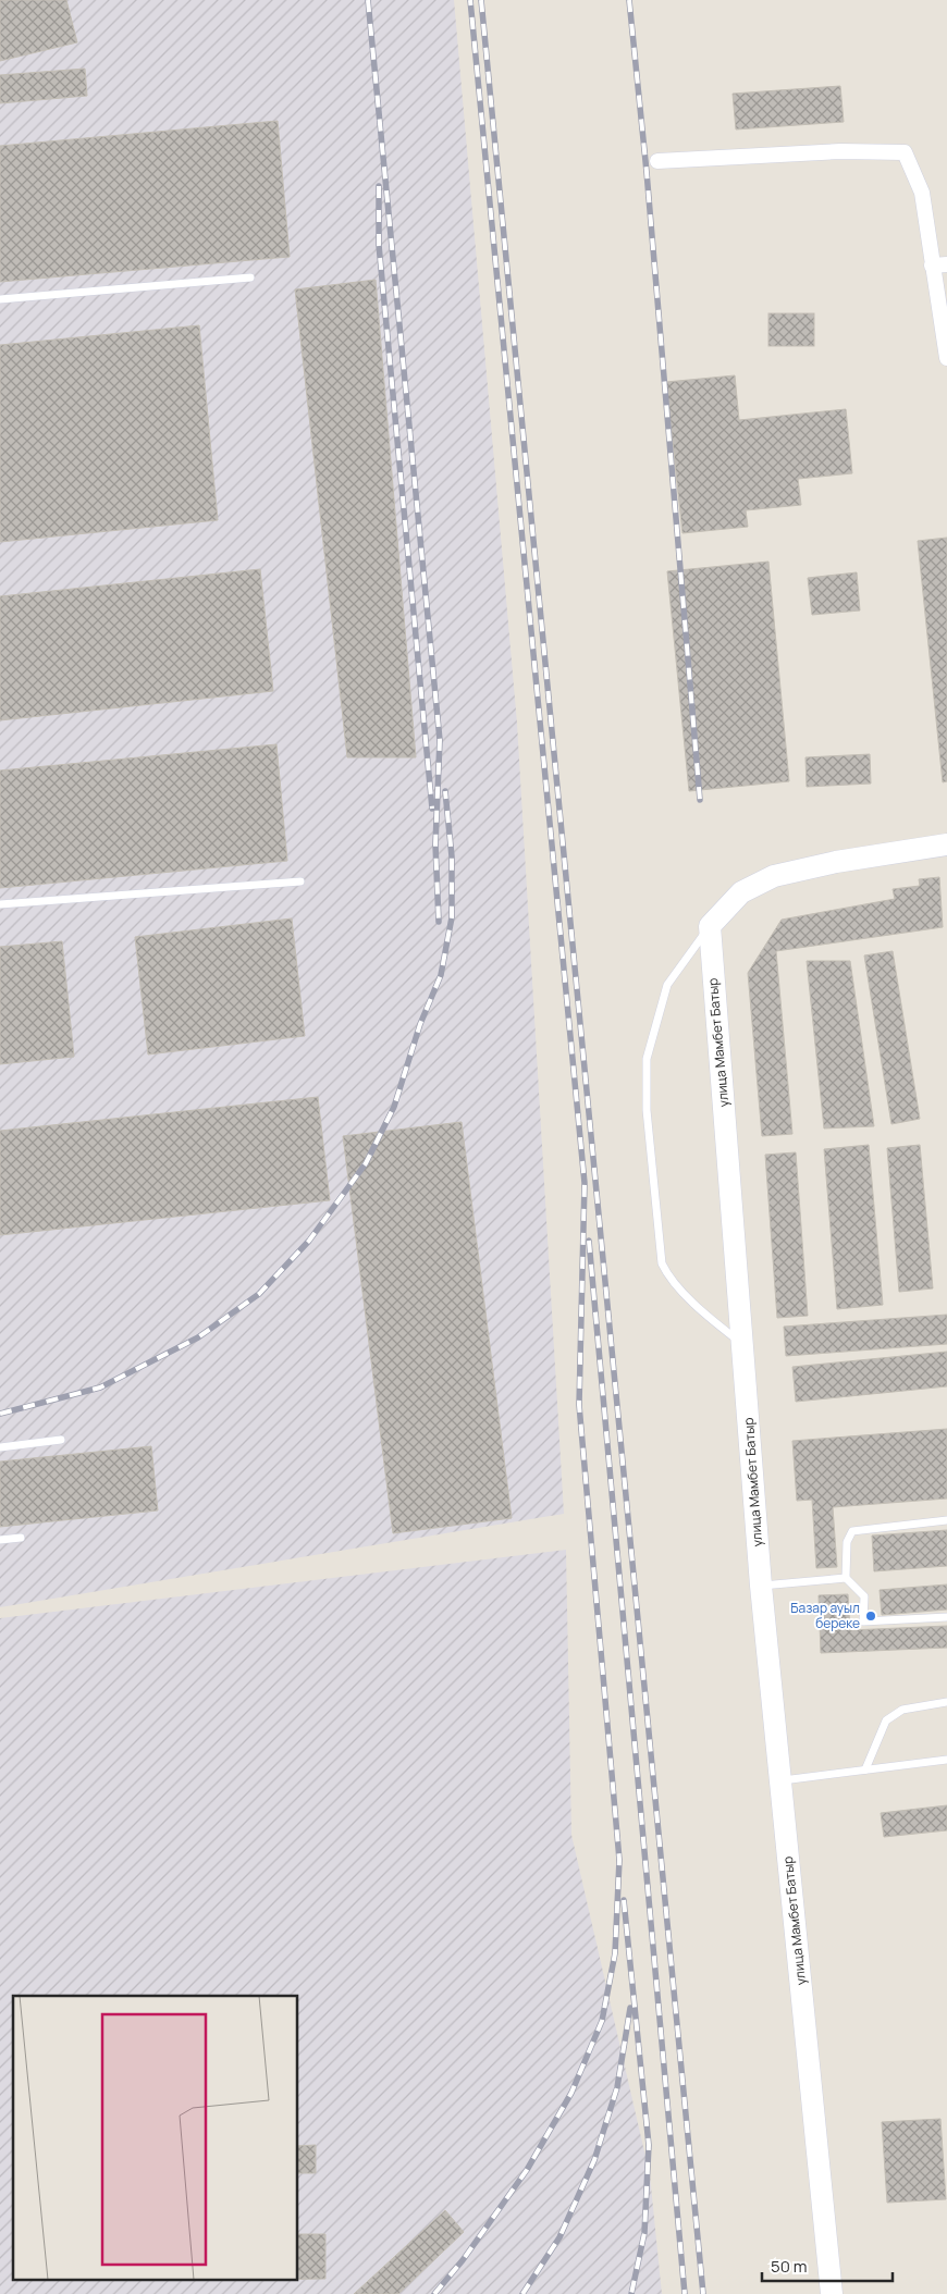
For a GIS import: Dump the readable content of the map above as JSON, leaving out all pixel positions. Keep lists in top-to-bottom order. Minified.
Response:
{"streets":{"main road":["улица Мамбет Батыр"]},"places":["Базар ауыл береке"],"scale_bar":"50 m"}
